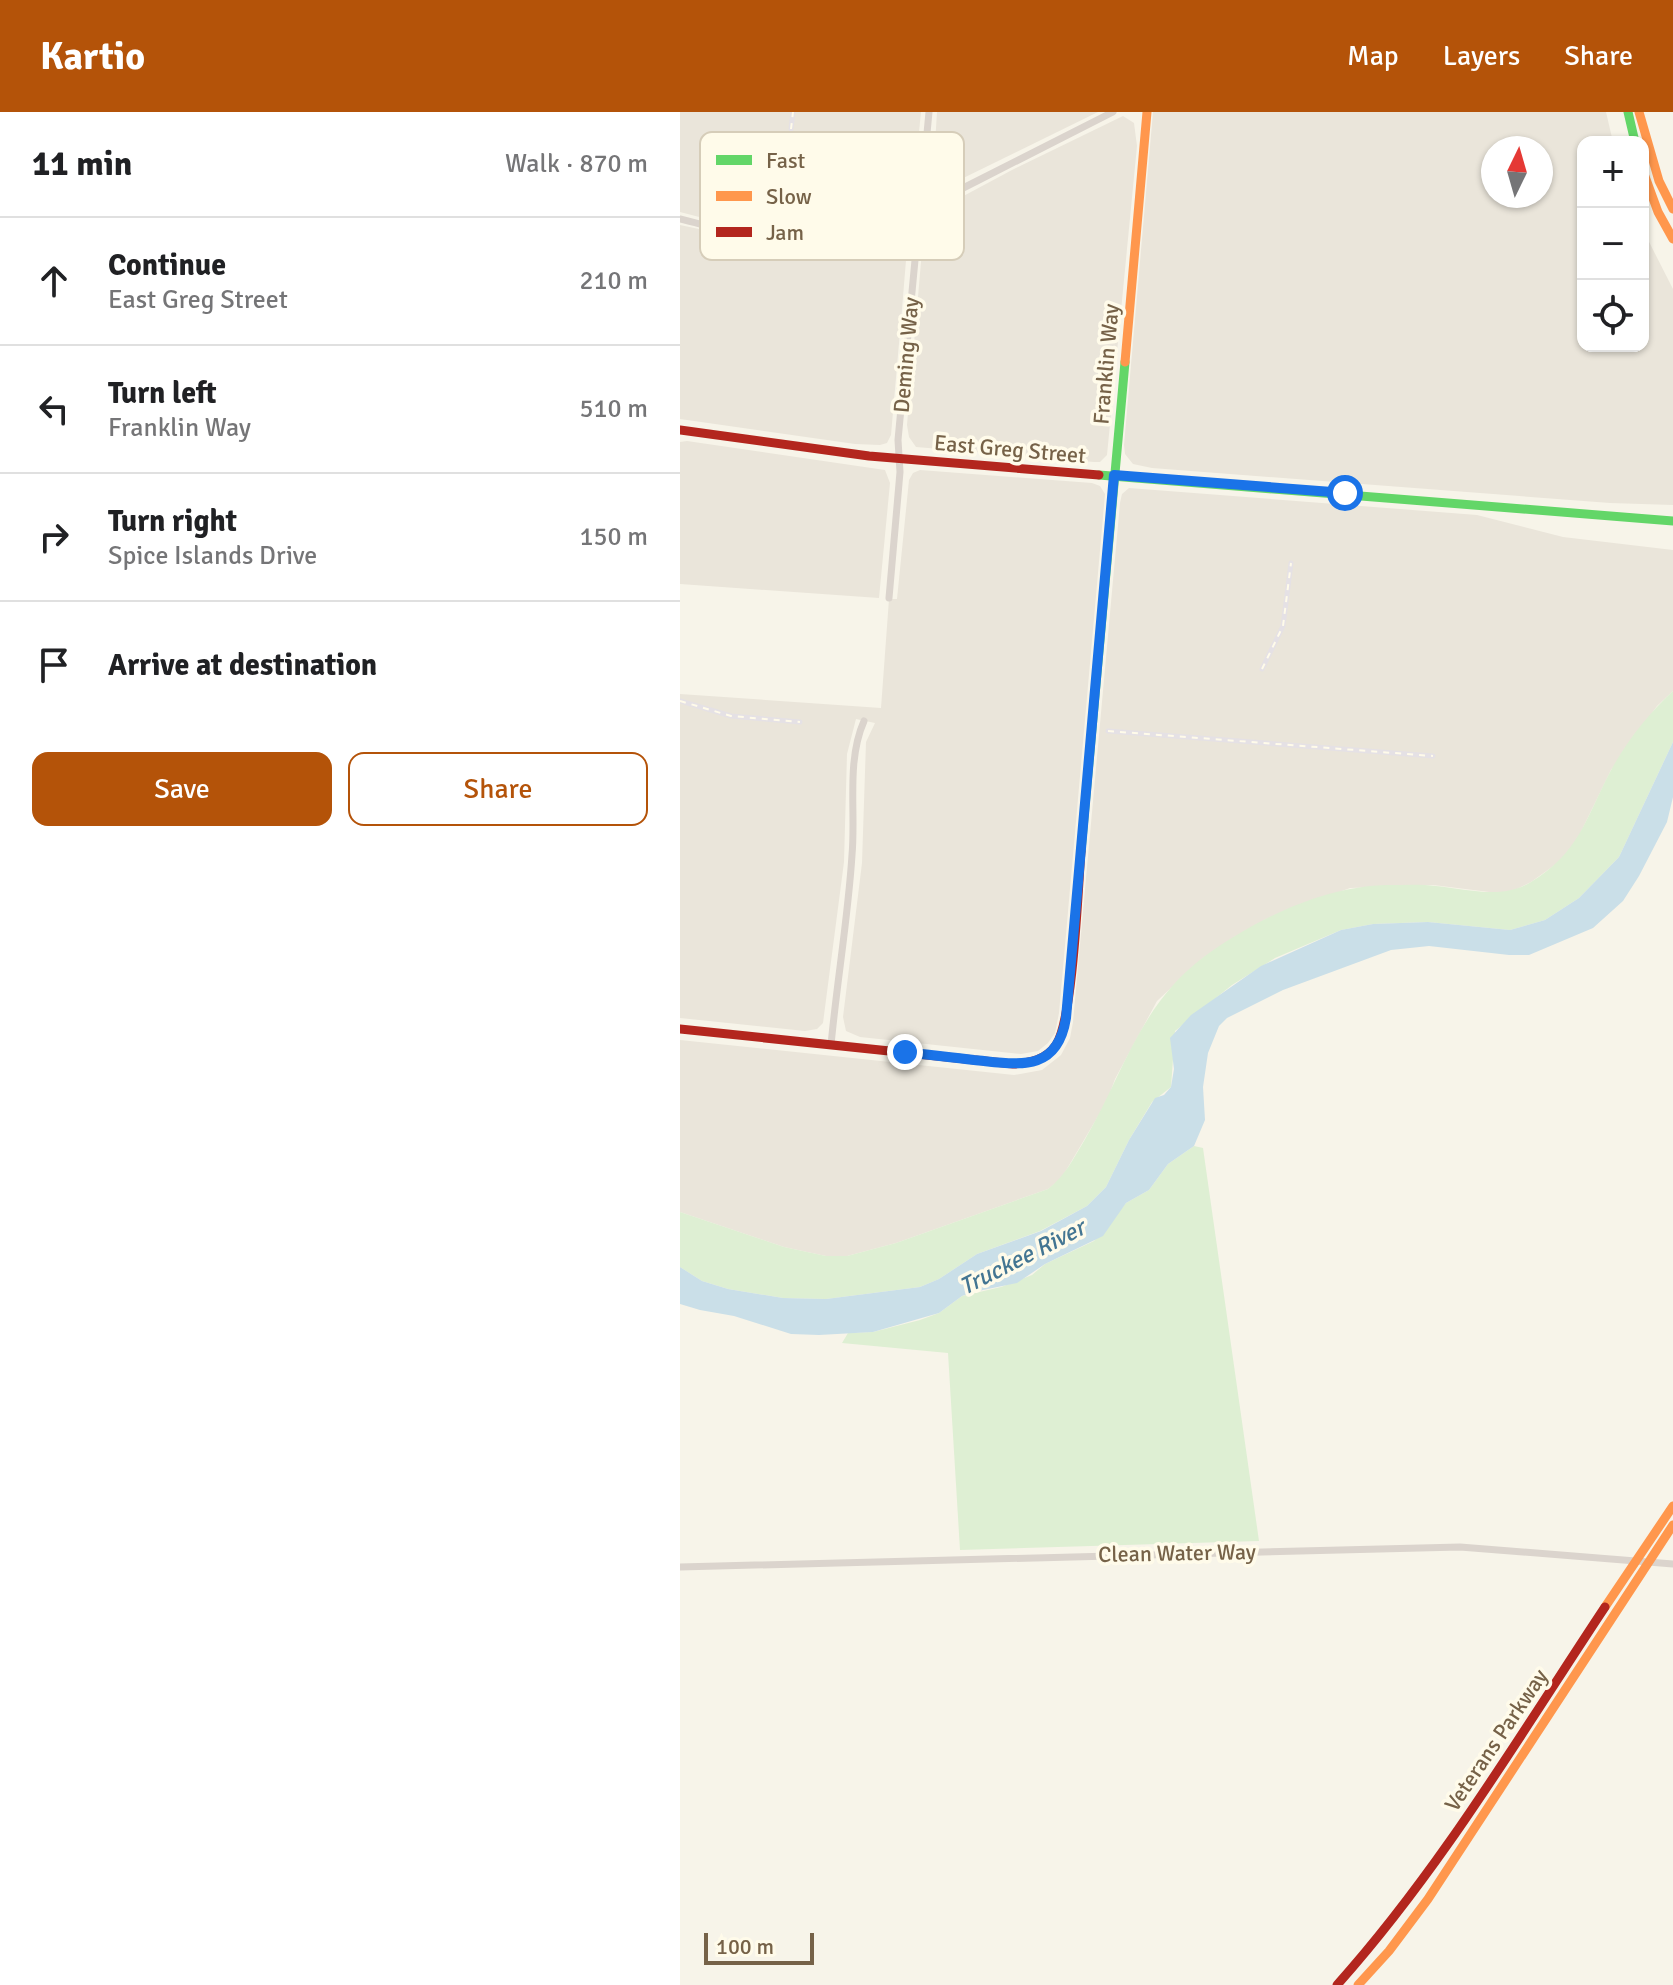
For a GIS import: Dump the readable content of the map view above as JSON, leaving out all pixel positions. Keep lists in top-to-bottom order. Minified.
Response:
{"streets":{"main road":["Franklin Way","East Greg Street","Veterans Parkway"],"street":["Deming Way","Clean Water Way"]},"crossings":[["Deming Way","East Greg Street"],["Franklin Way","East Greg Street"]],"water":["Truckee River"],"legend":["Fast","Slow","Jam"],"scale_bar":"100 m","north":"top","page":{"header":"Kartio","nav":["Map","Layers","Share"],"heading":["11 min","Walk · 870 m"],"map_buttons":["+","−"],"list":[["Continue","East Greg Street","210 m"],["Turn left","Franklin Way","510 m"],["Turn right","Spice Islands Drive","150 m"],"Arrive at destination"],"buttons":["Save","Share"],"scale":"100 m"}}
